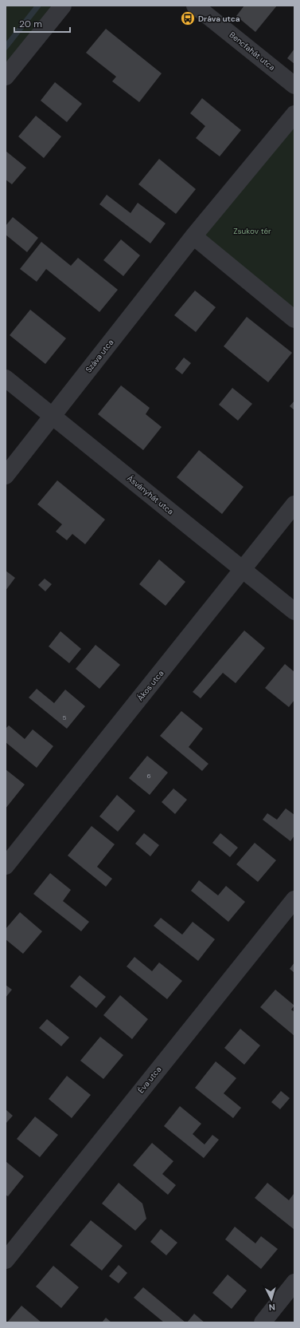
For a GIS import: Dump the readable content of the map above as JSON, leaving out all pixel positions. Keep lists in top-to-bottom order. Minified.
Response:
{"streets":{"street":["Bencfahát utca","Száva utca","Ásványhát utca","Ákos utca","Éva utca"]},"crossings":[["Száva utca","Ásványhát utca"],["Ásványhát utca","Ákos utca"]],"parks":["Zsukov tér"],"places":{"bus stop":["Dráva utca"]},"house_numbers":["5","6"],"scale_bar":"20 m","north":"bottom"}
